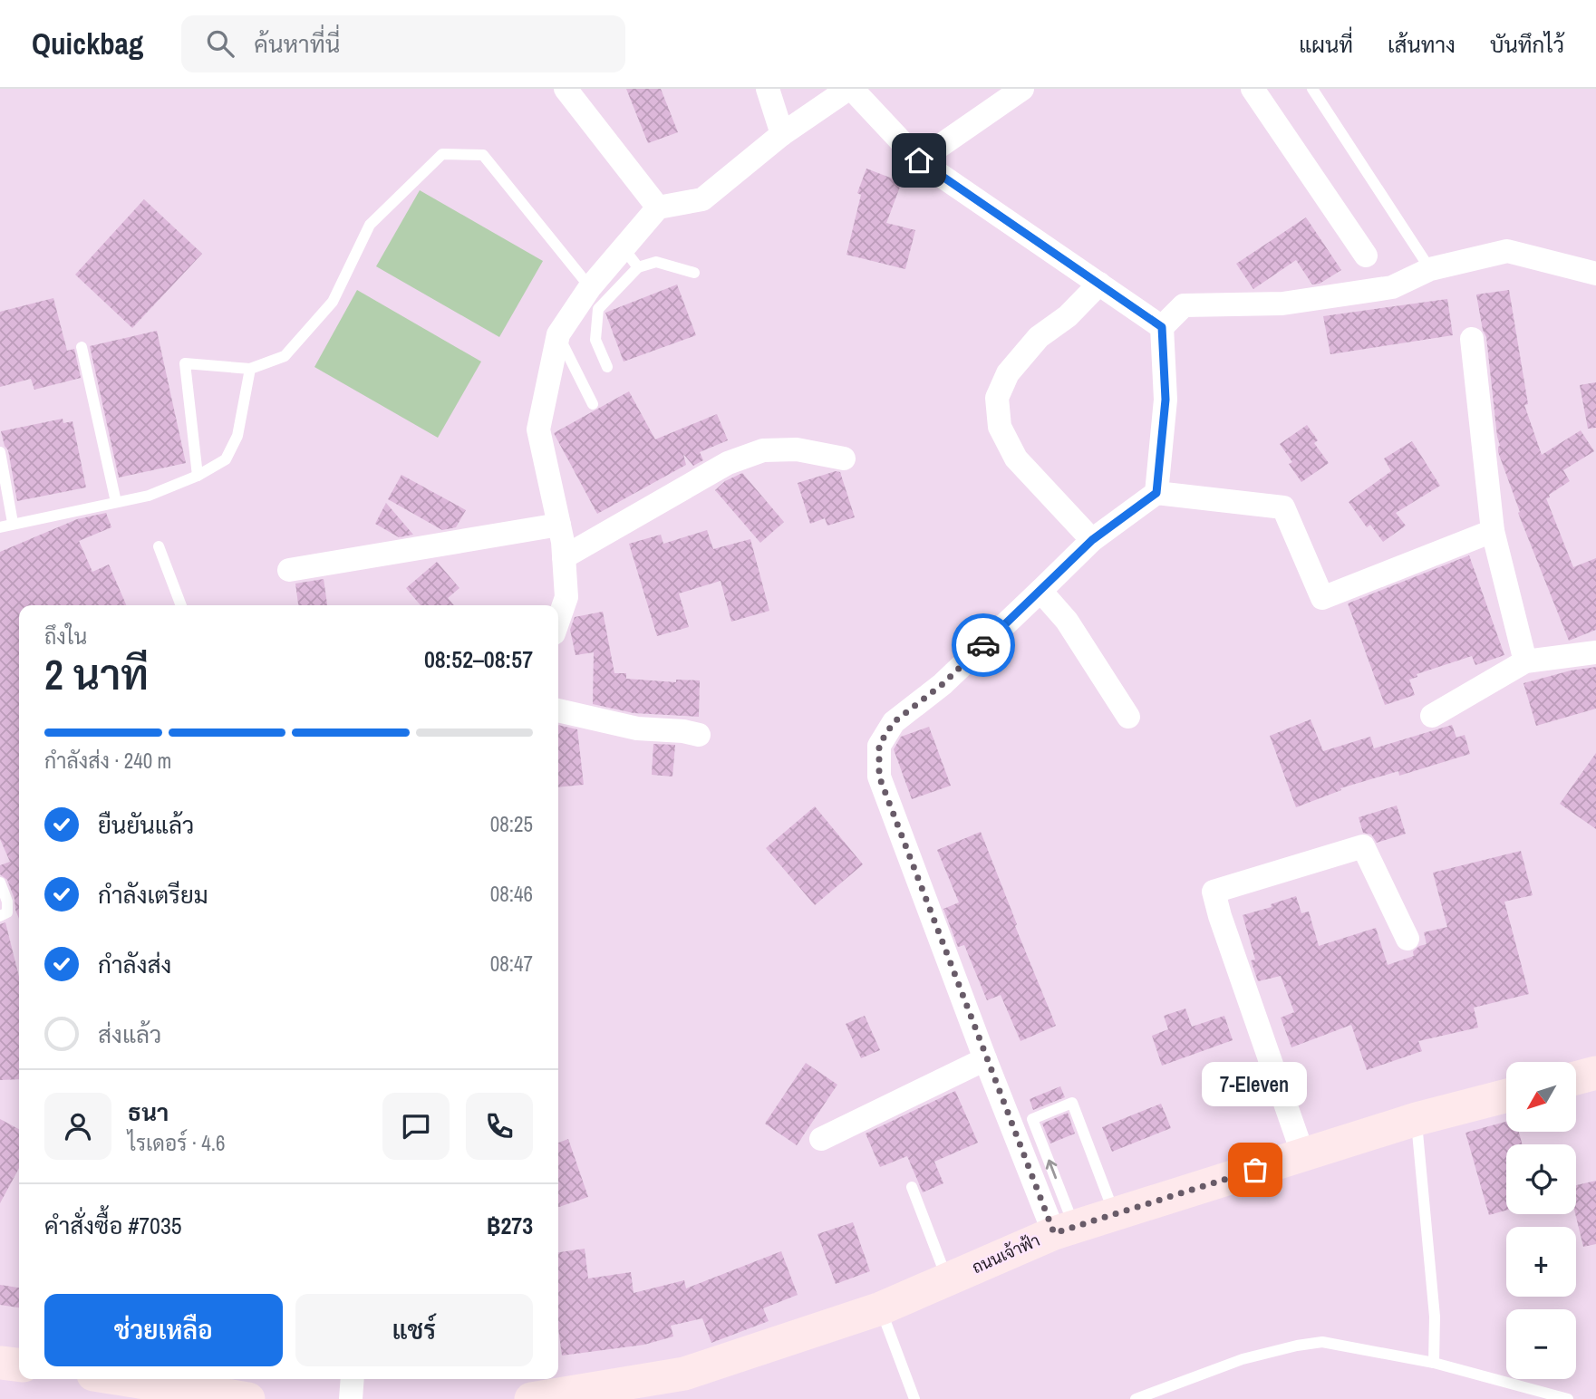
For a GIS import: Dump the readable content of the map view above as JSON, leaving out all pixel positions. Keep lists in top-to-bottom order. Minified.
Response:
{"streets":{"main road":["ถนนเจ้าฟ้า"]},"places":["7-Eleven"],"north":"bottom left","page":{"header":"Quickbag","search":"ค้นหาที่นี่","nav":["แผนที่","เส้นทาง","บันทึกไว้"],"heading":["2 นาที","ถึงใน","08:52–08:57"],"panel":["ธนา","ไรเดอร์ · 4.6","คำสั่งซื้อ #7035","฿273"],"bar":"กำลังส่ง · 240 m","list":[["ยืนยันแล้ว","08:25"],["กำลังเตรียม","08:46"],["กำลังส่ง","08:47"],"ส่งแล้ว"],"map_buttons":["+","−"],"bubble":"7-Eleven","buttons":["ช่วยเหลือ","แชร์"]}}
